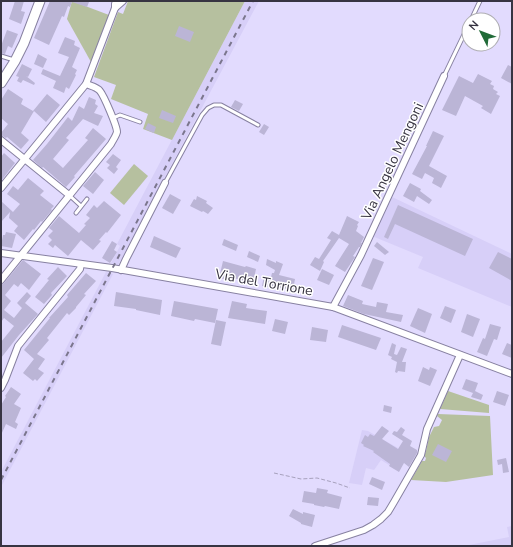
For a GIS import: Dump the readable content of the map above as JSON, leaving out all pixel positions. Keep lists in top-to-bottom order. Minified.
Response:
{"streets":{"street":["Via Angelo Mengoni","Via del Torrione"]},"crossings":[["Via Angelo Mengoni","Via del Torrione"]],"north":"top left"}
